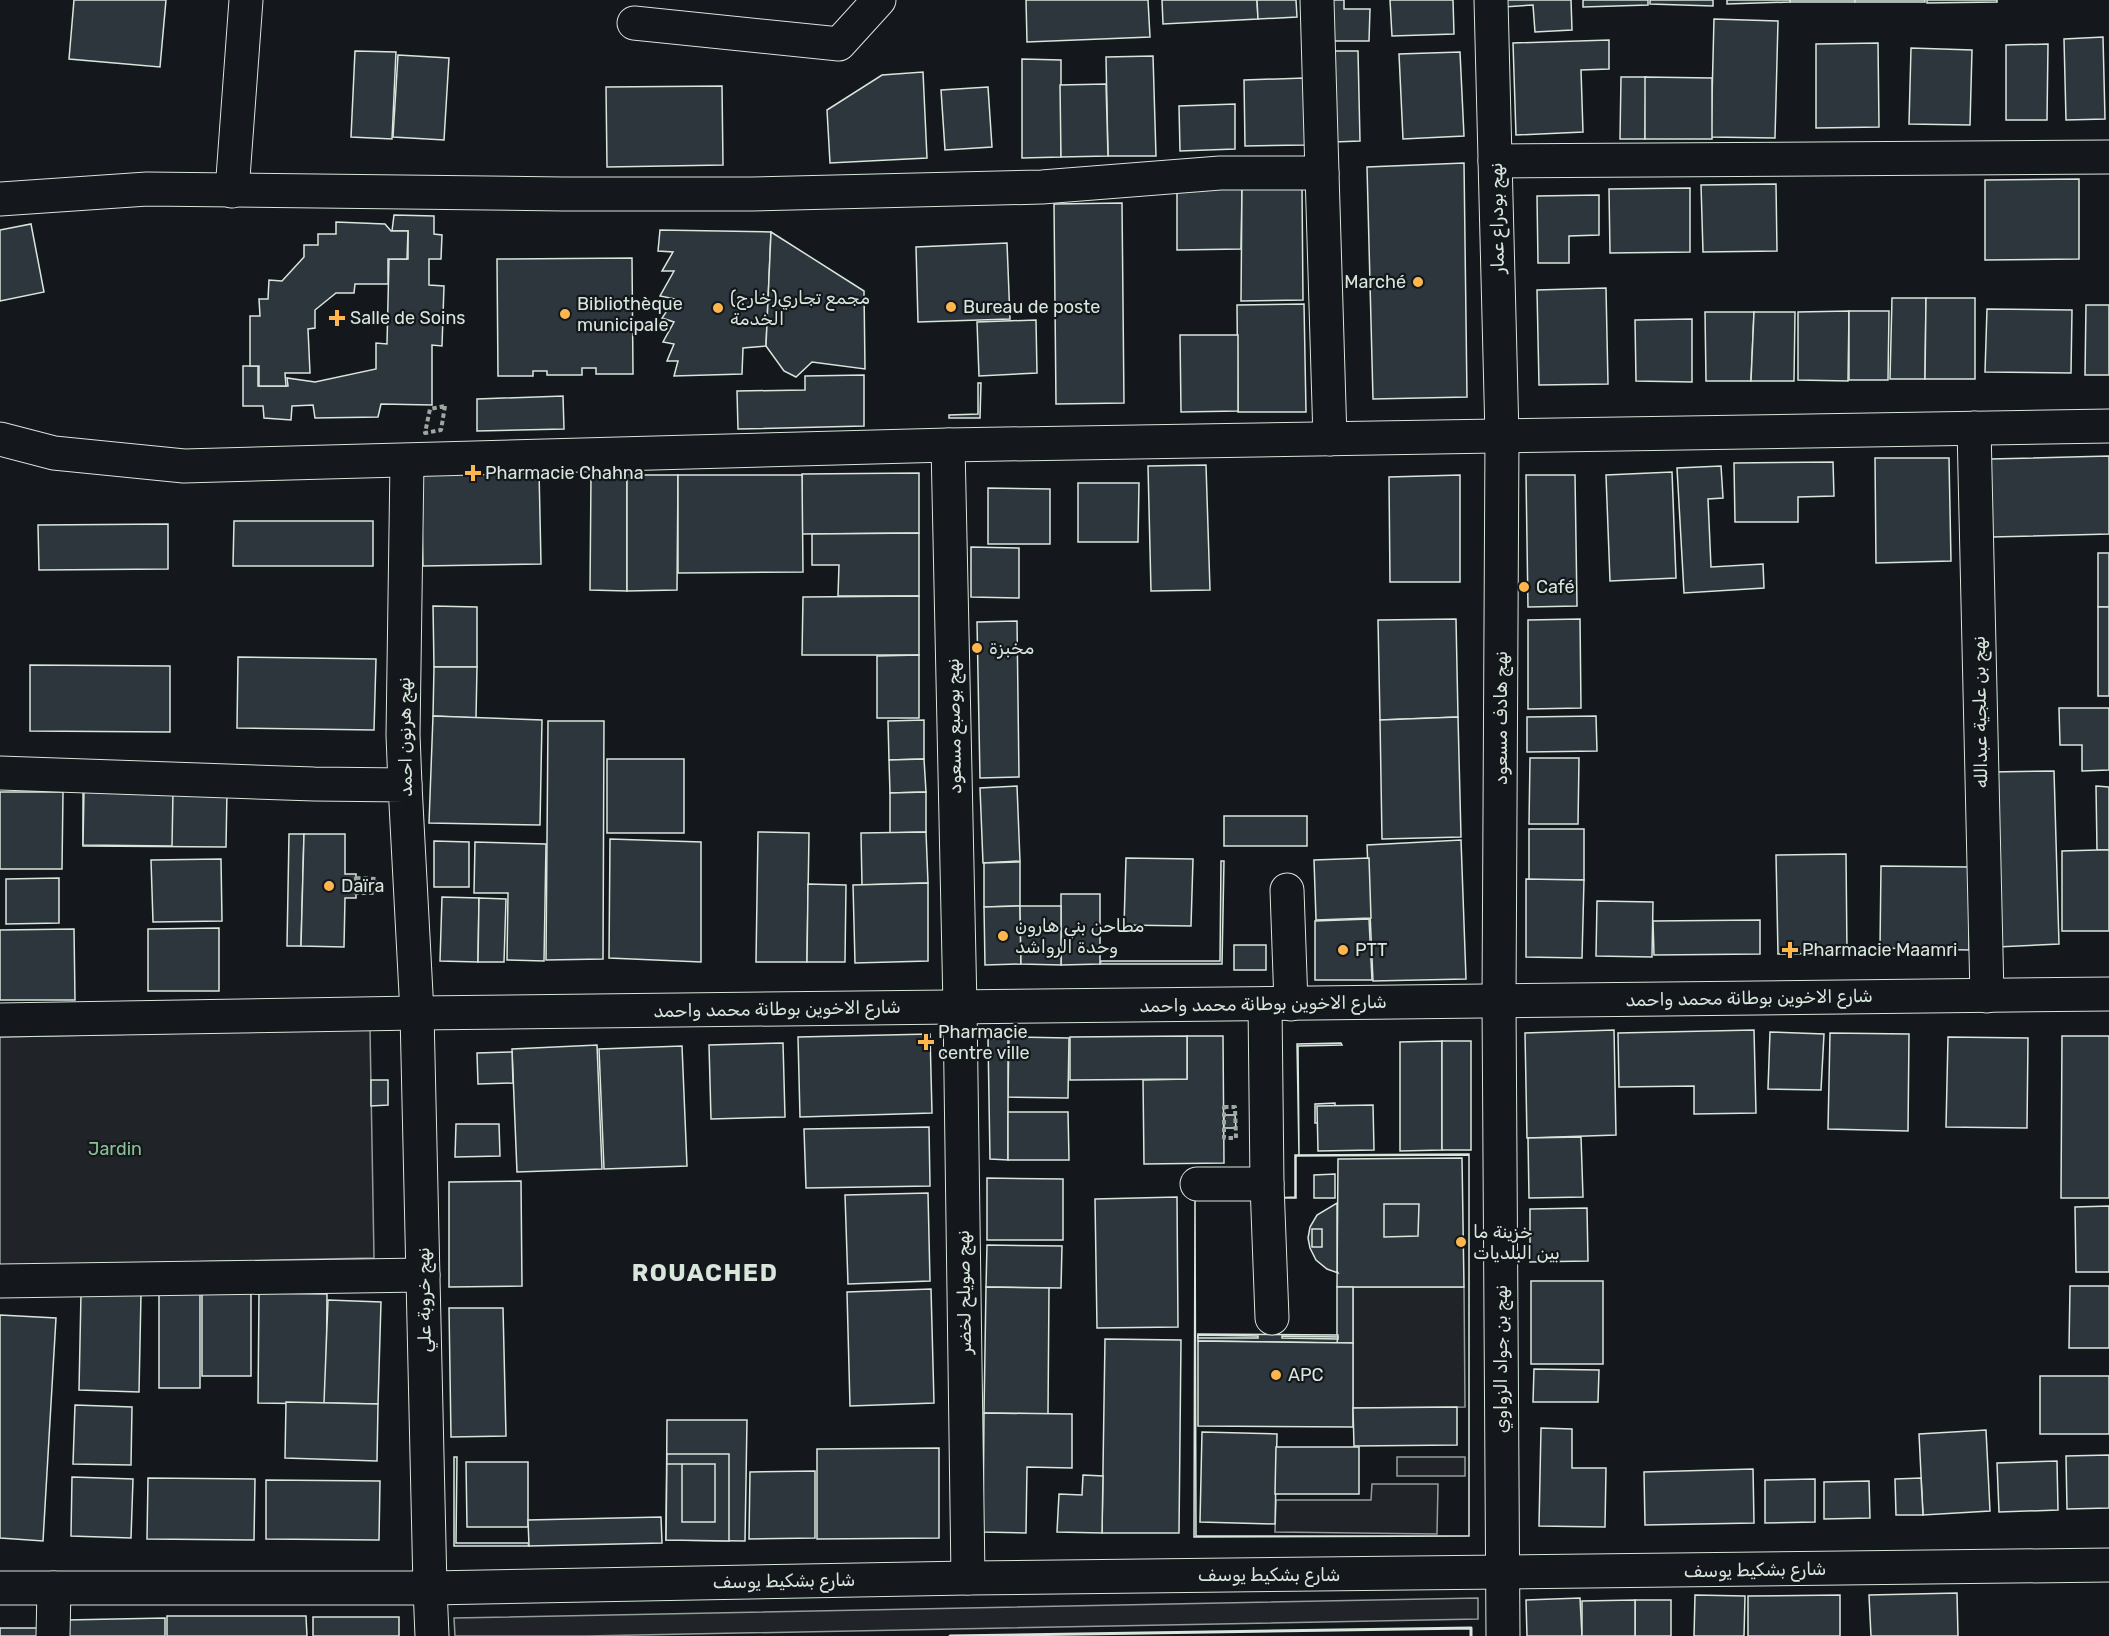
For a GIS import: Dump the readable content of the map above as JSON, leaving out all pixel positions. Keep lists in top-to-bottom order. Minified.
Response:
{"streets":{"street":["نهج بودراع عمار","نهج بن علجية عبدالله","نهج هادف مسعود","نهج بوصبع مسعود","نهج هرنون احمد","شارع الاخوين بوطانة محمد واحمد","نهج صويلح لخضر","نهج خروبة علي","نهج بن جواد الزواوي","شارع بشكيط يوسف"]},"crossings":[["نهج بودراع عمار","نهج هادف مسعود"],["نهج بن علجية عبدالله","شارع الاخوين بوطانة محمد واحمد"],["نهج هادف مسعود","شارع الاخوين بوطانة محمد واحمد"],["نهج هادف مسعود","نهج بن جواد الزواوي"],["نهج بوصبع مسعود","شارع الاخوين بوطانة محمد واحمد"],["نهج بوصبع مسعود","نهج صويلح لخضر"],["نهج هرنون احمد","شارع الاخوين بوطانة محمد واحمد"],["نهج هرنون احمد","نهج خروبة علي"],["شارع الاخوين بوطانة محمد واحمد","نهج صويلح لخضر"],["شارع الاخوين بوطانة محمد واحمد","نهج خروبة علي"],["شارع الاخوين بوطانة محمد واحمد","نهج بن جواد الزواوي"],["نهج صويلح لخضر","شارع بشكيط يوسف"],["نهج خروبة علي","شارع بشكيط يوسف"],["نهج بن جواد الزواوي","شارع بشكيط يوسف"]],"districts":["ROUACHED"],"parks":["Jardin"],"places":{"other":["Marché","Bureau de poste","(مجمع تجاري(خارج الخدمة","Bibliothèque municipale","Café","مخبزة","Daïra","مطاحن بني هارون وحدة الرواشد","PTT","خزينة ما بين البلديات","APC"],"health":["Salle de Soins","Pharmacie Chahna","Pharmacie Maamri","Pharmacie centre ville"]}}
